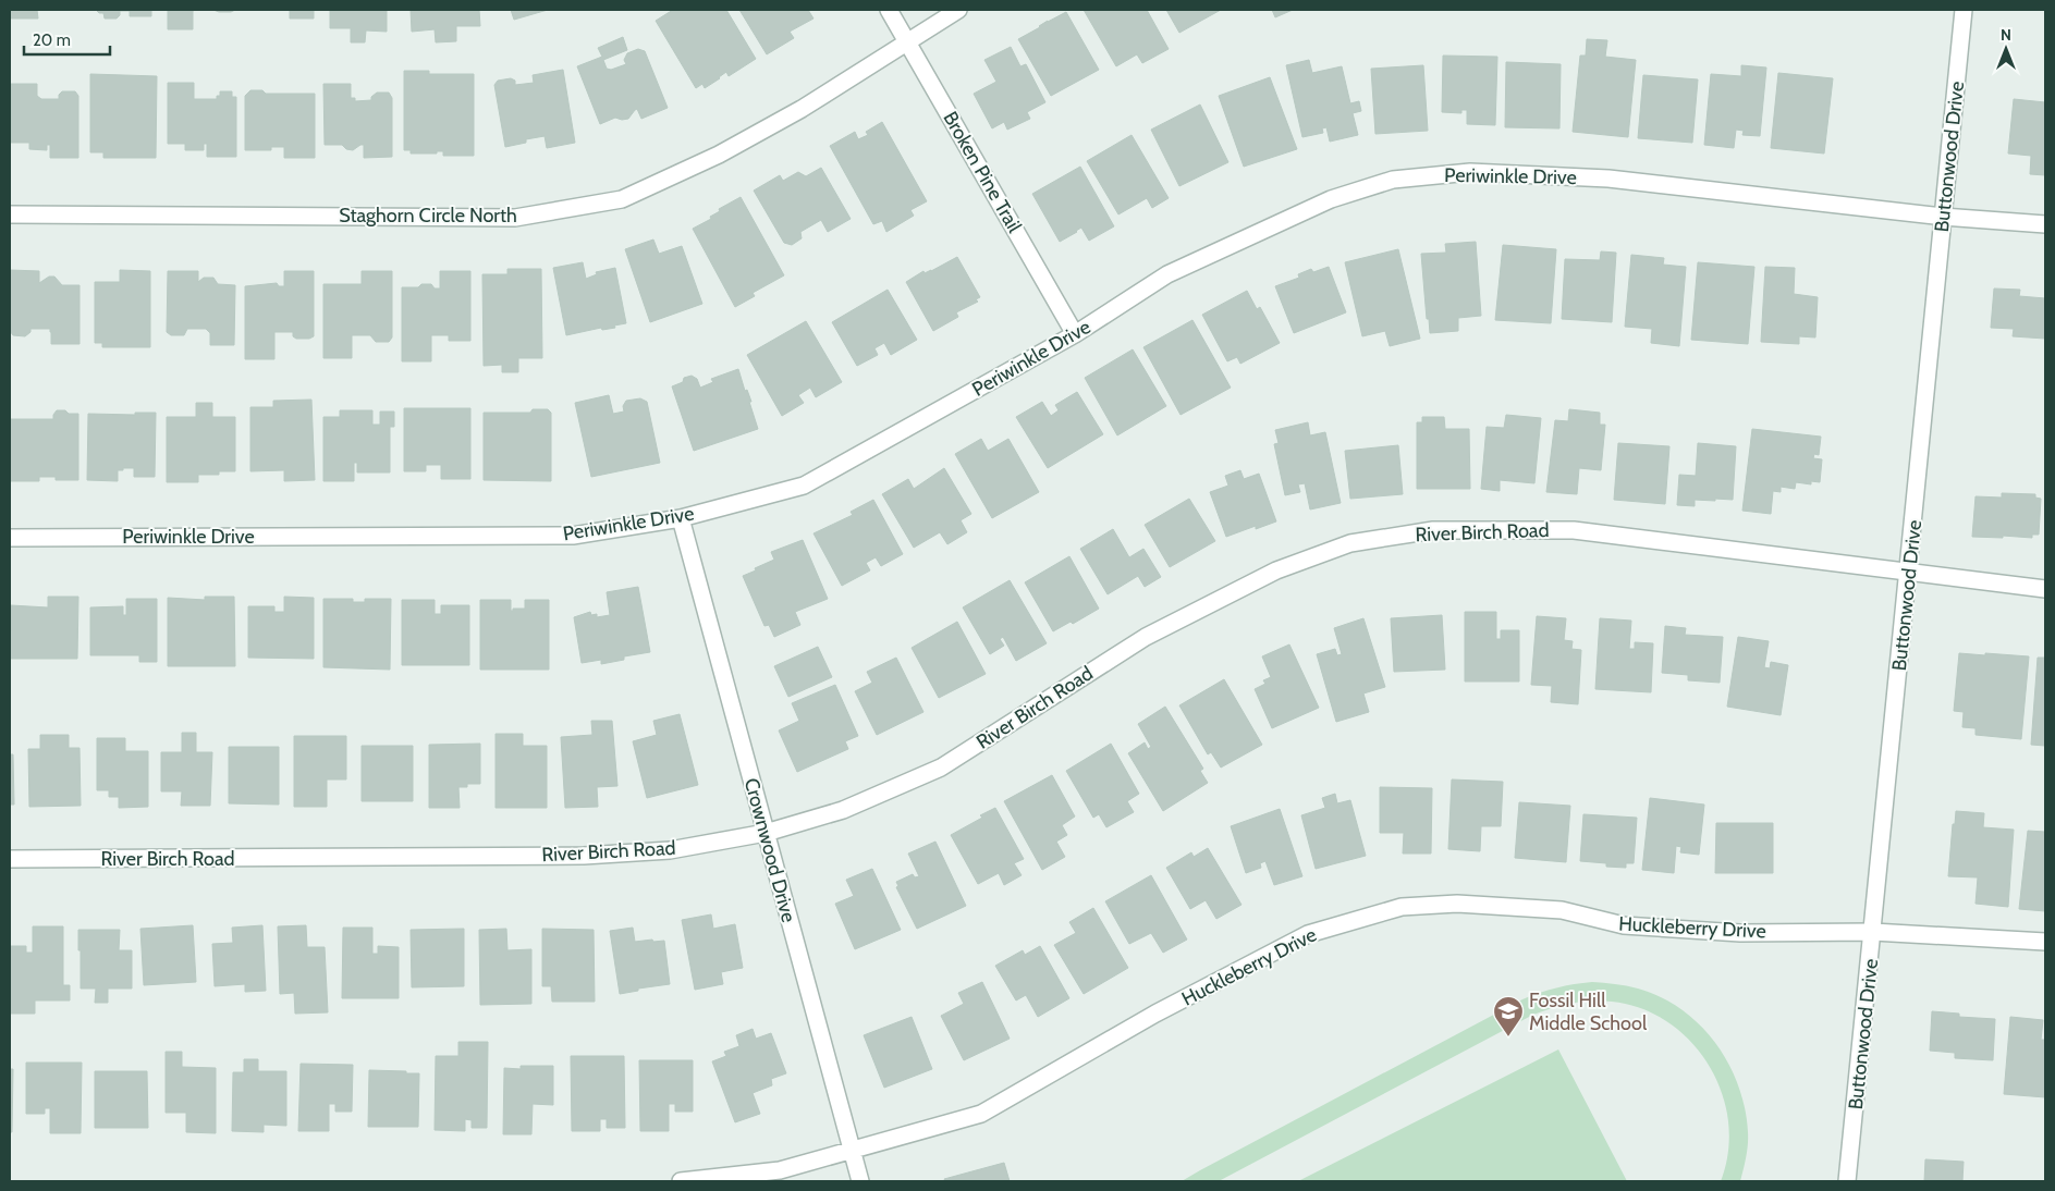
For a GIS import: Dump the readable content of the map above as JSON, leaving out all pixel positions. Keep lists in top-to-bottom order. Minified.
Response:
{"streets":{"street":["Buttonwood Drive","Broken Pine Trail","Periwinkle Drive","Staghorn Circle North","River Birch Road","Crownwood Drive","Huckleberry Drive"]},"crossings":[["Buttonwood Drive","Periwinkle Drive"],["Buttonwood Drive","River Birch Road"],["Buttonwood Drive","Huckleberry Drive"],["Broken Pine Trail","Periwinkle Drive"],["Broken Pine Trail","Staghorn Circle North"],["Periwinkle Drive","Crownwood Drive"],["River Birch Road","Crownwood Drive"],["Crownwood Drive","Huckleberry Drive"]],"places":{"school or university":["Fossil Hill Middle School"]},"scale_bar":"20 m","north":"top"}
